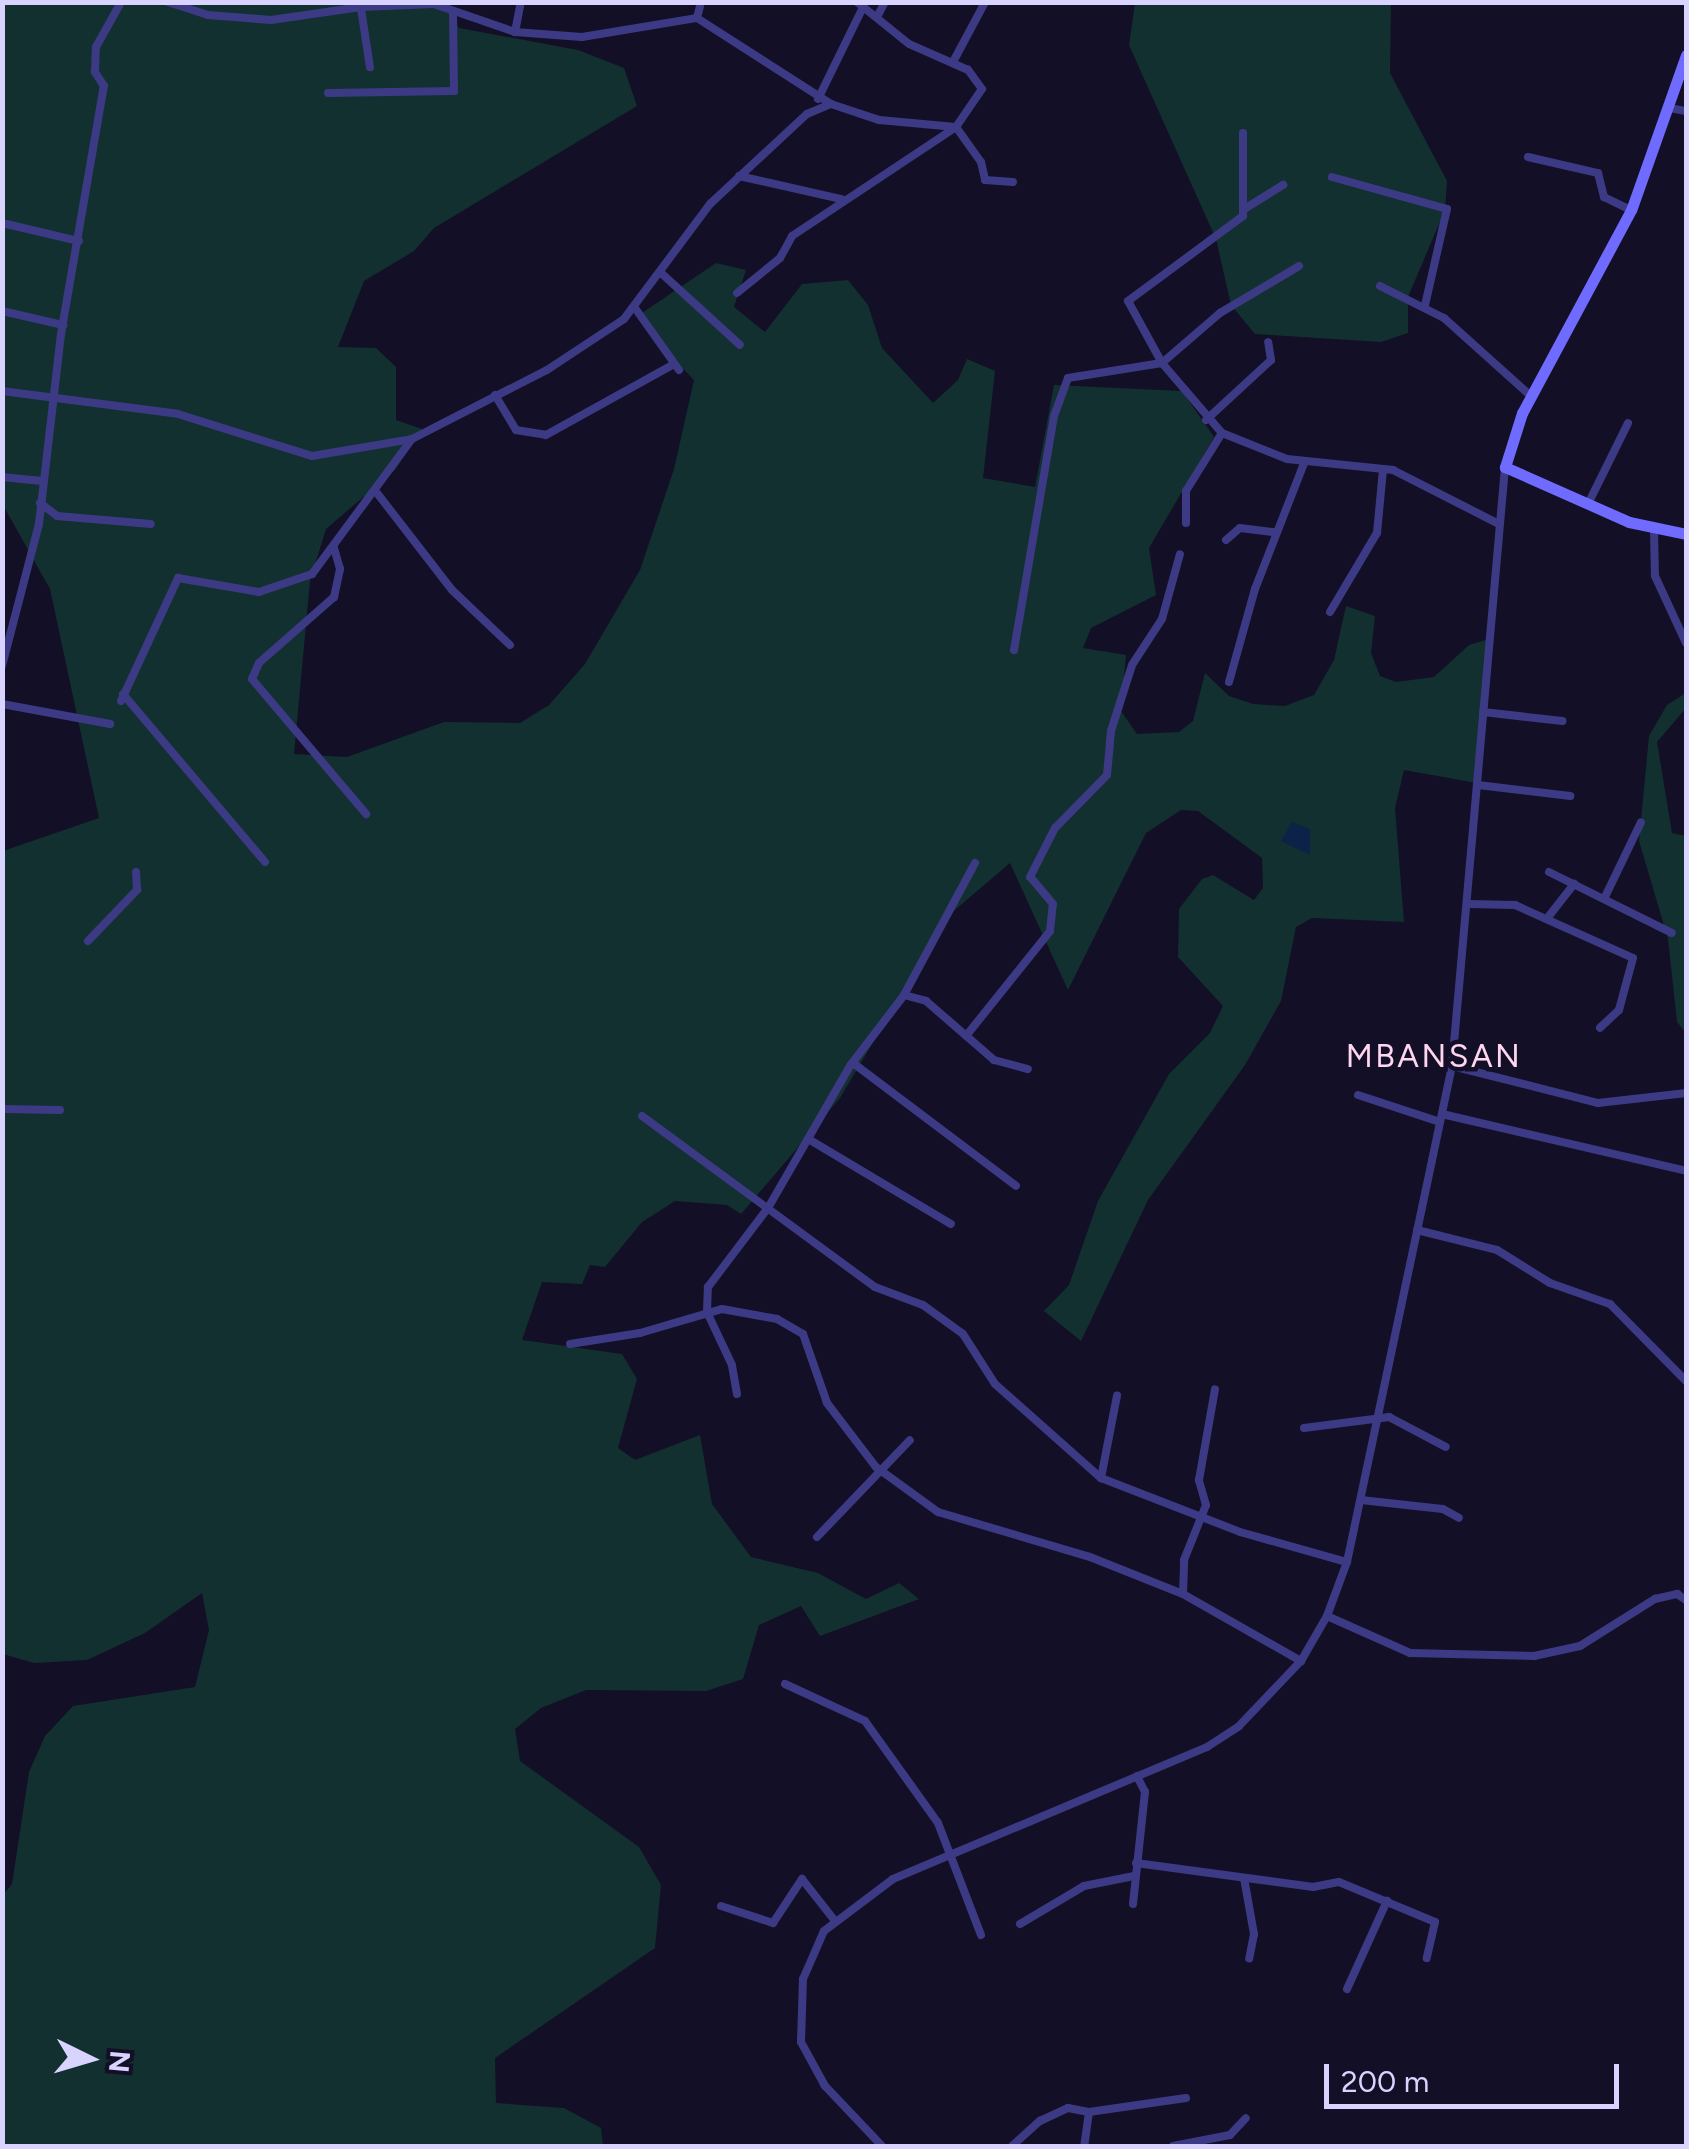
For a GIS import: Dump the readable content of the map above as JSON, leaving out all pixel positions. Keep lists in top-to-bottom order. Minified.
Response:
{"districts":["MBANSAN"],"scale_bar":"200 m","north":"right"}
